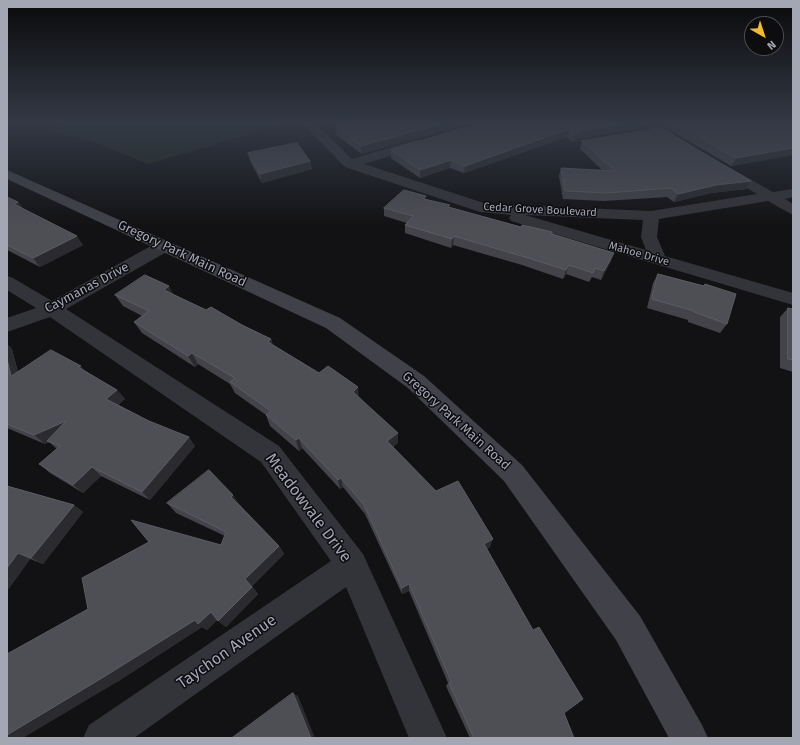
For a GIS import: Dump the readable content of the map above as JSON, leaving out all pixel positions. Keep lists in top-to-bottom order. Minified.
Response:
{"streets":{"street":["Cedar Grove Boulevard","Gregory Park Main Road","Mahoe Drive","Caymanas Drive","Meadowvale Drive","Taychon Avenue"]},"crossings":[["Cedar Grove Boulevard","Mahoe Drive"],["Gregory Park Main Road","Caymanas Drive"],["Caymanas Drive","Meadowvale Drive"],["Meadowvale Drive","Taychon Avenue"]],"north":"bottom right"}
